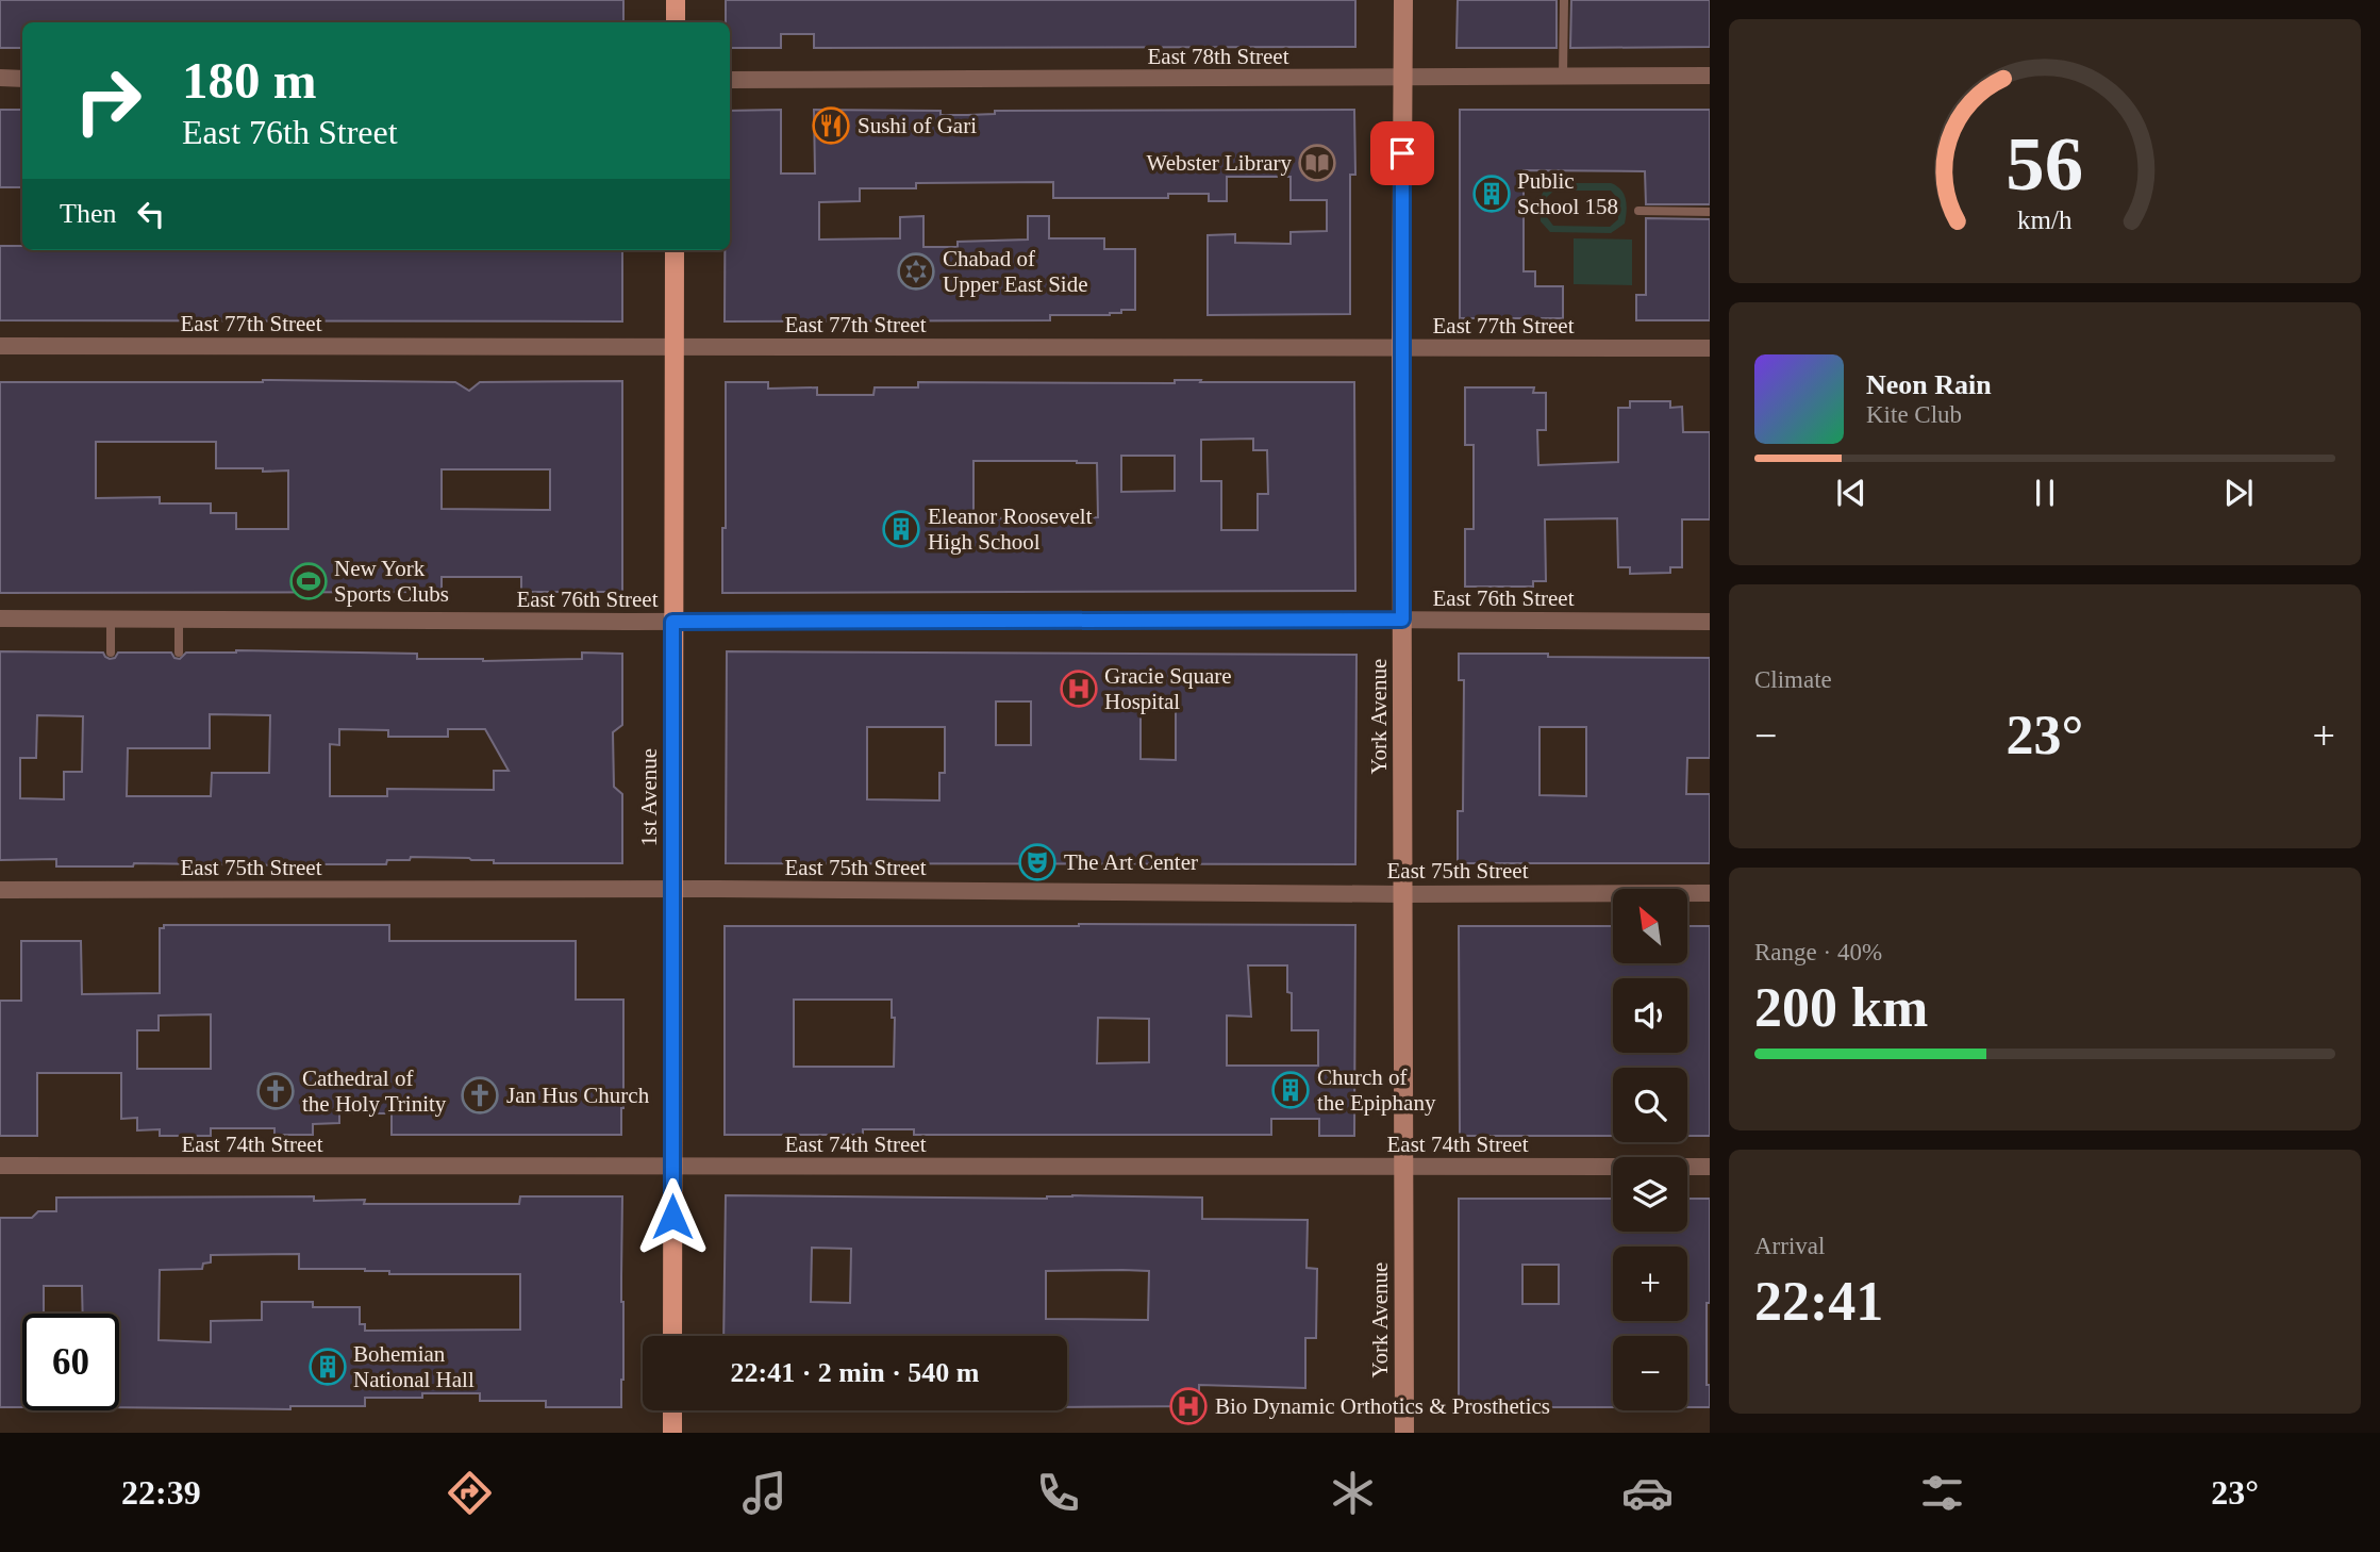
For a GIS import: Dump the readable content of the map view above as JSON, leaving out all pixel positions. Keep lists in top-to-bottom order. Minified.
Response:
{"streets":{"main road":["York Avenue","1st Avenue"],"street":["East 78th Street","East 77th Street","East 76th Street","East 75th Street","East 74th Street"]},"crossings":[["East 78th Street","York Avenue"],["East 77th Street","York Avenue"],["East 77th Street","1st Avenue"],["East 76th Street","York Avenue"],["East 76th Street","1st Avenue"],["York Avenue","East 75th Street"],["York Avenue","East 74th Street"],["1st Avenue","East 75th Street"],["1st Avenue","East 74th Street"]],"places":{"restaurant":["Sushi of Gari"],"library":["Webster Library"],"building":["Public School 158","Eleanor Roosevelt High School","Church of the Epiphany","Bohemian National Hall"],"synagogue":["Chabad of Upper East Side"],"sports":["New York Sports Clubs"],"hospital":["Gracie Square Hospital","Bio Dynamic Orthotics & Prosthetics"],"theatre":["The Art Center"],"church":["Cathedral of the Holy Trinity","Jan Hus Church"]},"north":"top left","page":{"turn":["180 m","East 76th Street"],"then":"Then","song":["Neon Rain","Kite Club"],"tile":["Climate",["Range · 40%","200 km"],["Arrival","22:41"]],"heat":["−","23°","+"],"map_buttons":["+","−"],"limit":"60","trip":"22:41 · 2 min · 540 m","tabs":["22:39","23°"],"gauge":["56","km/h"]}}
